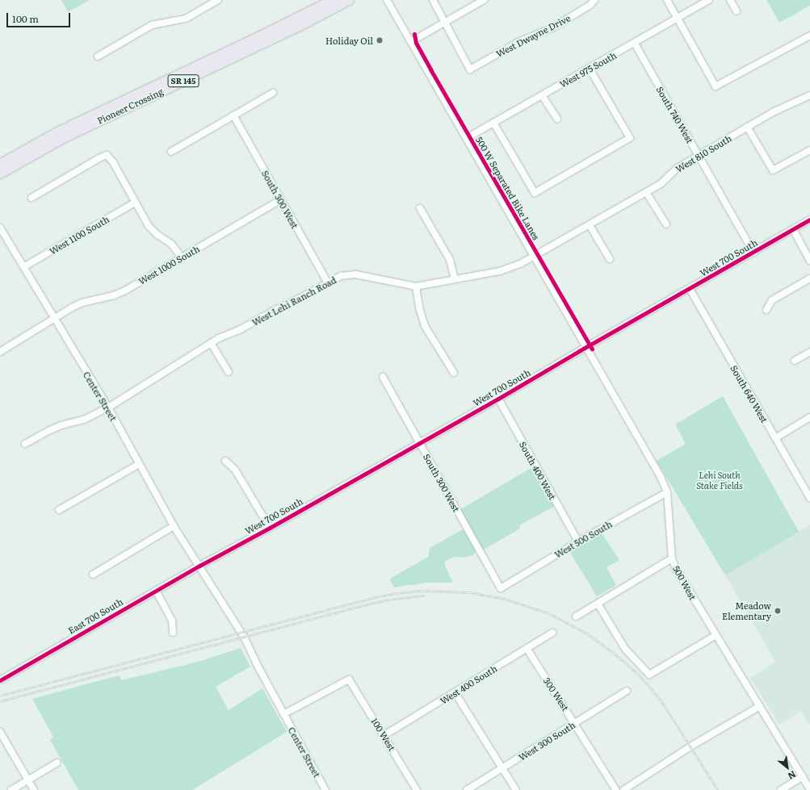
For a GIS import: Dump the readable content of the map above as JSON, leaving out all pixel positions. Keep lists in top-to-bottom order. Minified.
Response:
{"streets":{"highway":["SR 145","Pioneer Crossing"],"street":["West Dwayne Drive","West 975 South","South 740 West","West 810 South","South 300 West","West 1100 South","West 700 South","West 1000 South","West Lehi Ranch Road","South 640 West","Center Street","South 400 West","West 500 South","500 West","East 700 South","West 400 South","300 West","100 West","West 300 South"],"cycle path":["500 W Separated Bike Lanes"]},"crossings":[["West 975 South","South 740 West"],["South 740 West","West 810 South"],["South 740 West","West 700 South"],["West 810 South","West Lehi Ranch Road"],["West 810 South","500 West"],["South 300 West","West 700 South"],["South 300 West","West 1000 South"],["South 300 West","West Lehi Ranch Road"],["South 300 West","West 500 South"],["West 1100 South","Center Street"],["West 700 South","South 640 West"],["West 700 South","Center Street"],["West 700 South","South 400 West"],["West 700 South","500 West"],["West 700 South","East 700 South"],["West 1000 South","Center Street"],["West Lehi Ranch Road","Center Street"],["West Lehi Ranch Road","500 West"],["Center Street","East 700 South"],["Center Street","100 West"],["South 400 West","West 500 South"],["West 500 South","500 West"],["West 400 South","300 West"],["West 400 South","100 West"],["300 West","West 300 South"]],"parks":["Lehi South Stake Fields"],"places":["Holiday Oil","Meadow Elementary"],"scale_bar":"100 m","north":"bottom right"}
